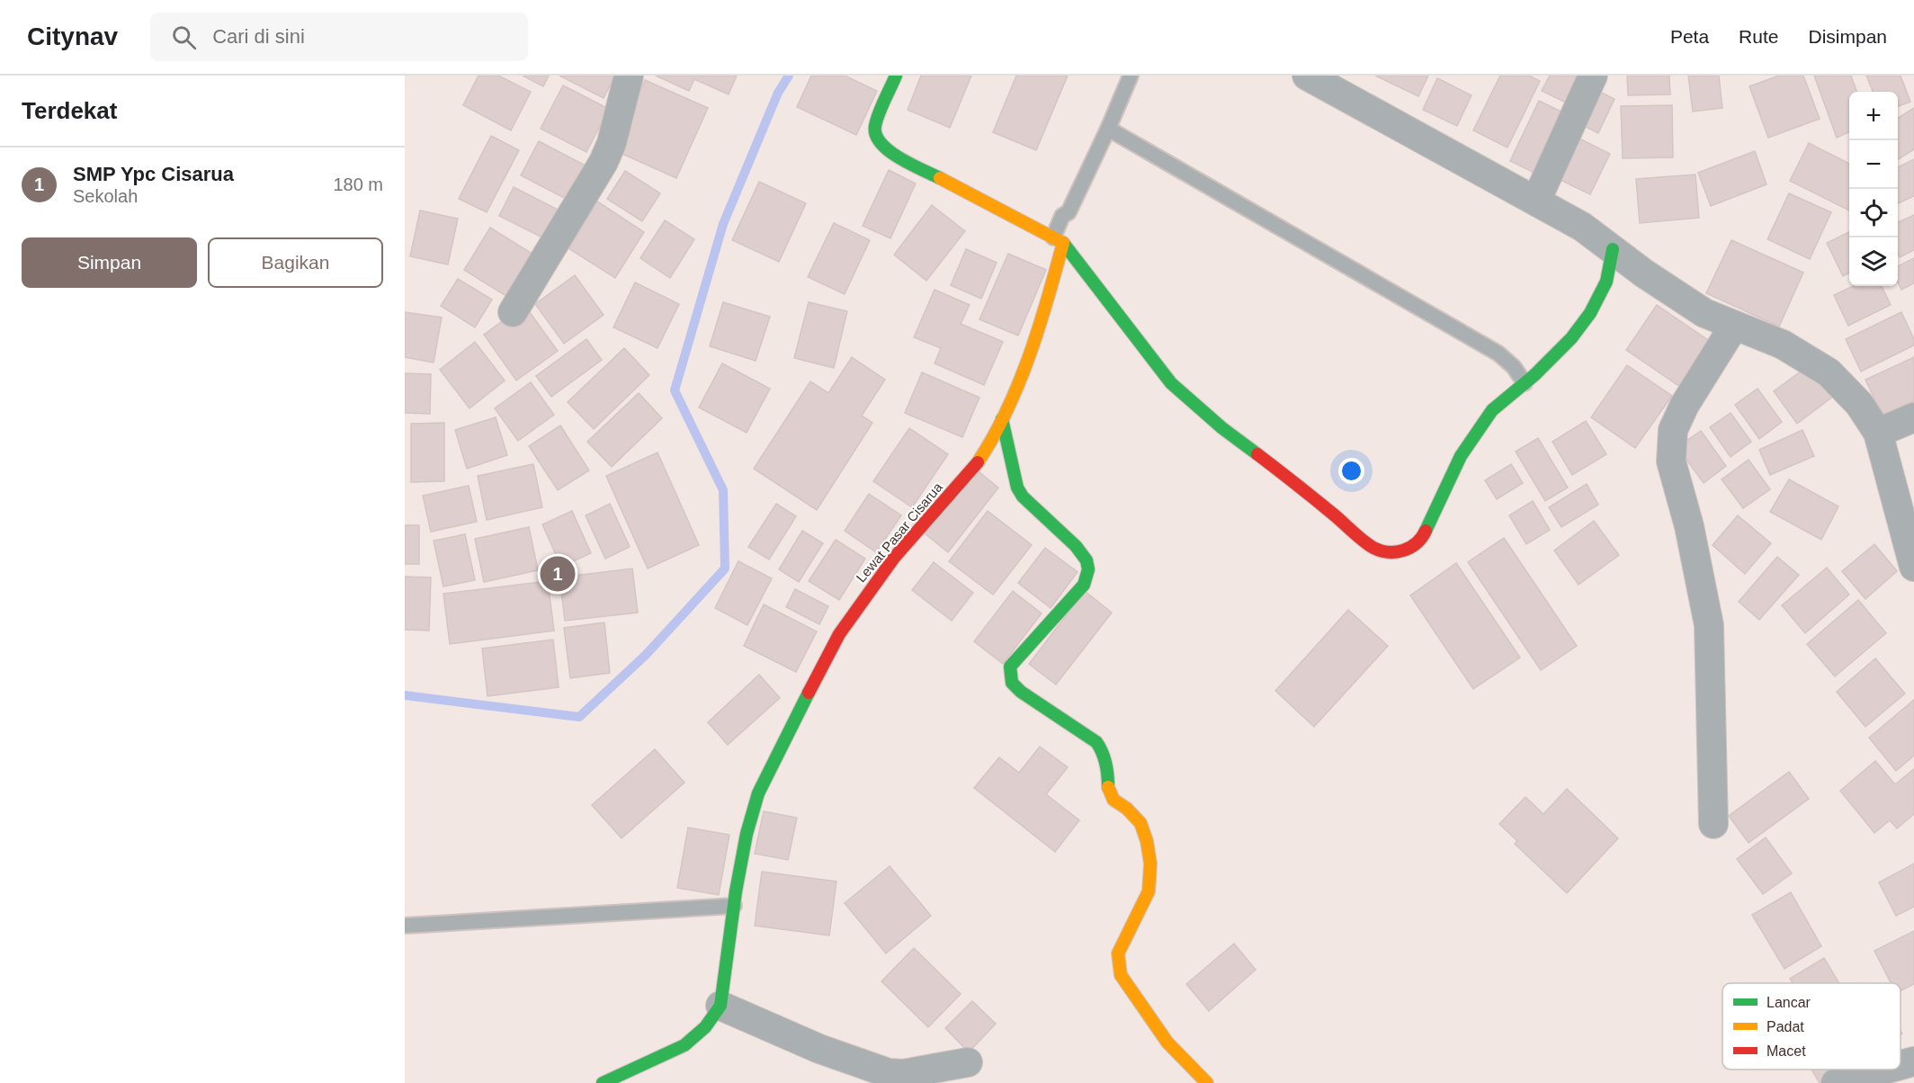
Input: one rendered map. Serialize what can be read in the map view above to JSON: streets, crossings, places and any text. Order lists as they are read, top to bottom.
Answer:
{
  "streets": {
    "street": ["Lewat Pasar Cisarua"]
  },
  "legend": ["Lancar", "Padat", "Macet"],
  "page": {
    "header": "Citynav",
    "search": "Cari di sini",
    "nav": ["Peta", "Rute", "Disimpan"],
    "heading": "Terdekat",
    "map_buttons": ["+", "−"],
    "list": [
      {
        "mark": "1",
        "name": "SMP Ypc Cisarua",
        "note": "Sekolah",
        "value": "180 m"
      }
    ],
    "buttons": ["Simpan", "Bagikan"],
    "pins": "1"
  }
}
